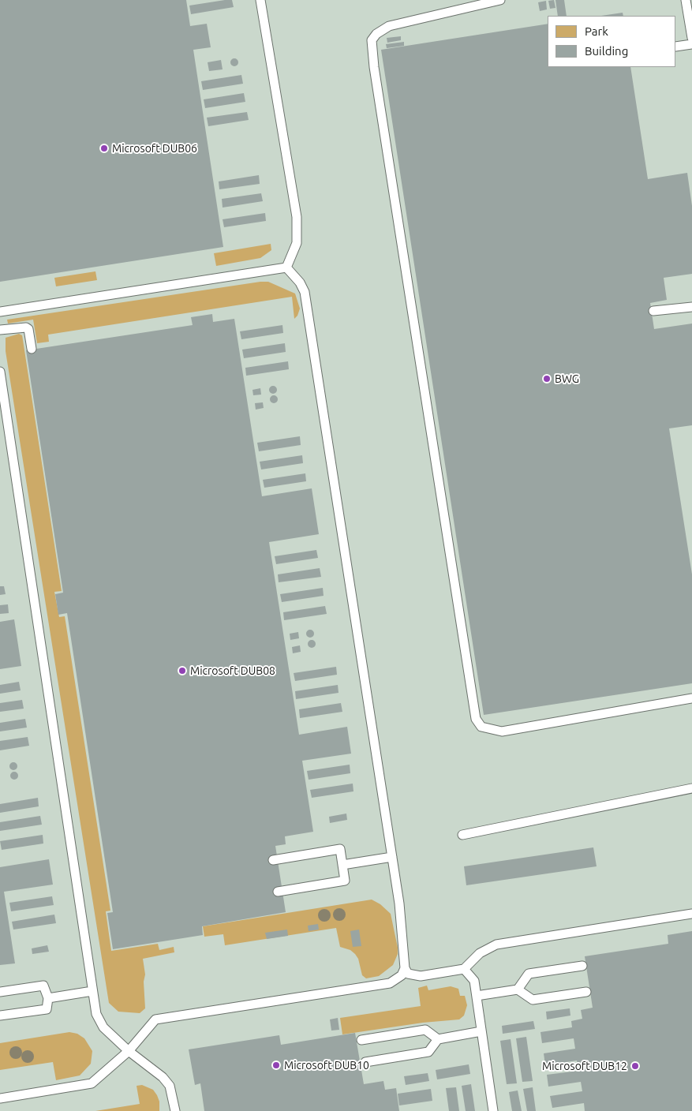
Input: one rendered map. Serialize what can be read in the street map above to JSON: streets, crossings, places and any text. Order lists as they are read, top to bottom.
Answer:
{
  "places": [
    "Microsoft DUB06",
    "BWG",
    "Microsoft DUB08",
    "Microsoft DUB10",
    "Microsoft DUB12"
  ],
  "legend": ["Park", "Building"]
}
